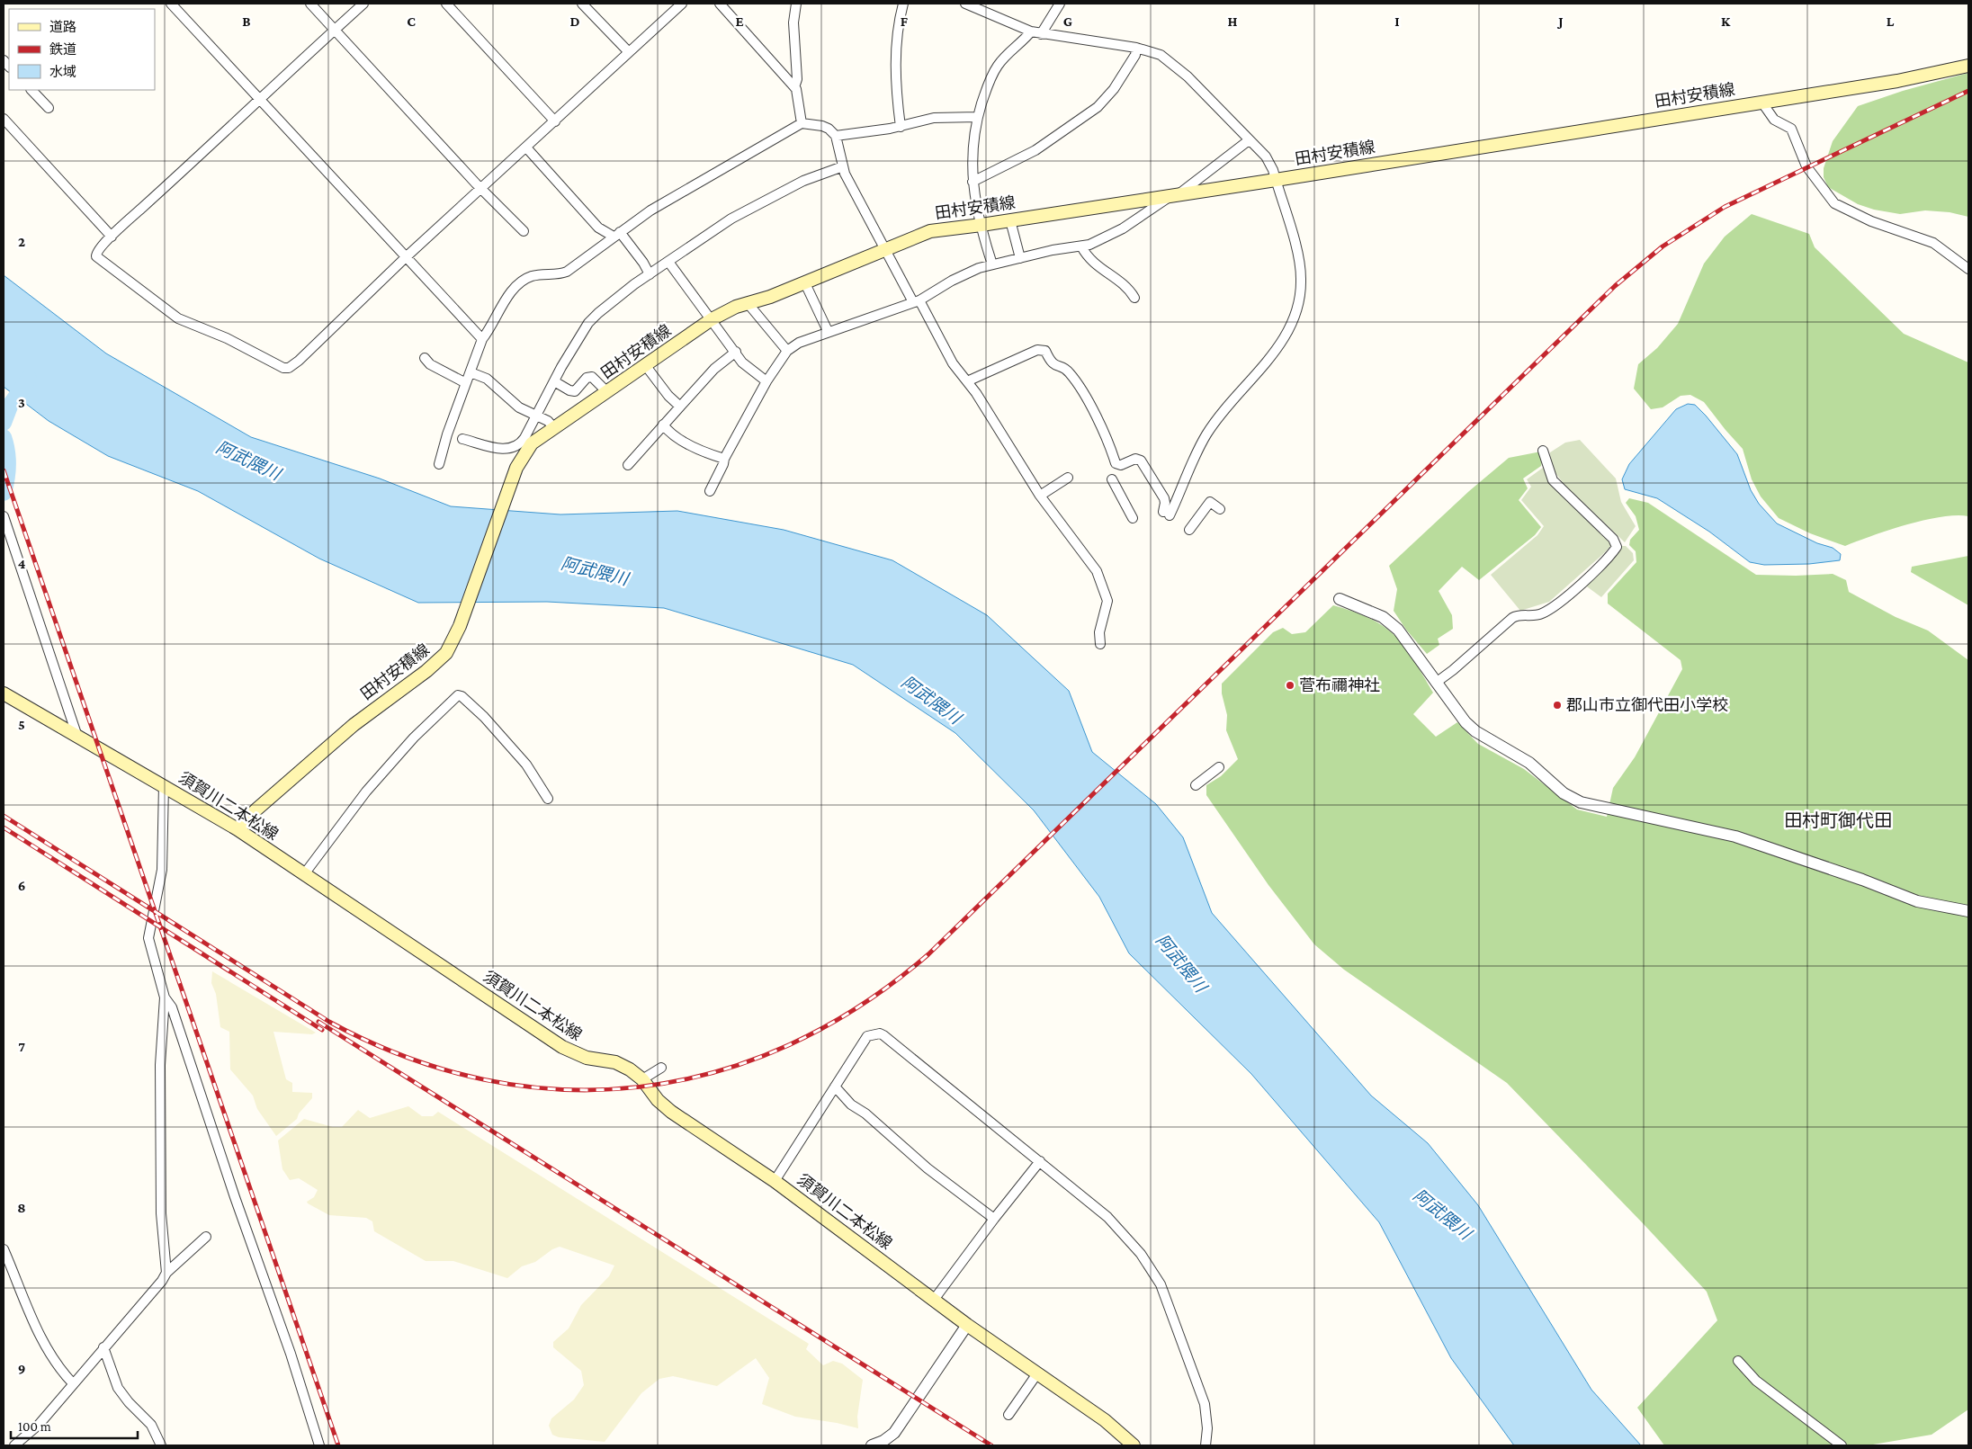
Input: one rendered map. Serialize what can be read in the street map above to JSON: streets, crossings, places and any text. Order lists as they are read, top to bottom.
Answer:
{
  "streets": {
    "main road": ["田村安積線", "須賀川二本松線"]
  },
  "crossings": [
    ["田村安積線", "須賀川二本松線"]
  ],
  "districts": ["田村町御代田"],
  "water": ["阿武隈川"],
  "places": ["菅布禰神社", "郡山市立御代田小学校"],
  "legend": ["道路", "鉄道", "水域"],
  "scale_bar": "100 m",
  "grid": {
    "columns": [
      "B",
      "C",
      "D",
      "E",
      "F",
      "G",
      "H",
      "I",
      "J",
      "K",
      "L"
    ],
    "rows": [
      "2",
      "3",
      "4",
      "5",
      "6",
      "7",
      "8",
      "9"
    ]
  }
}
